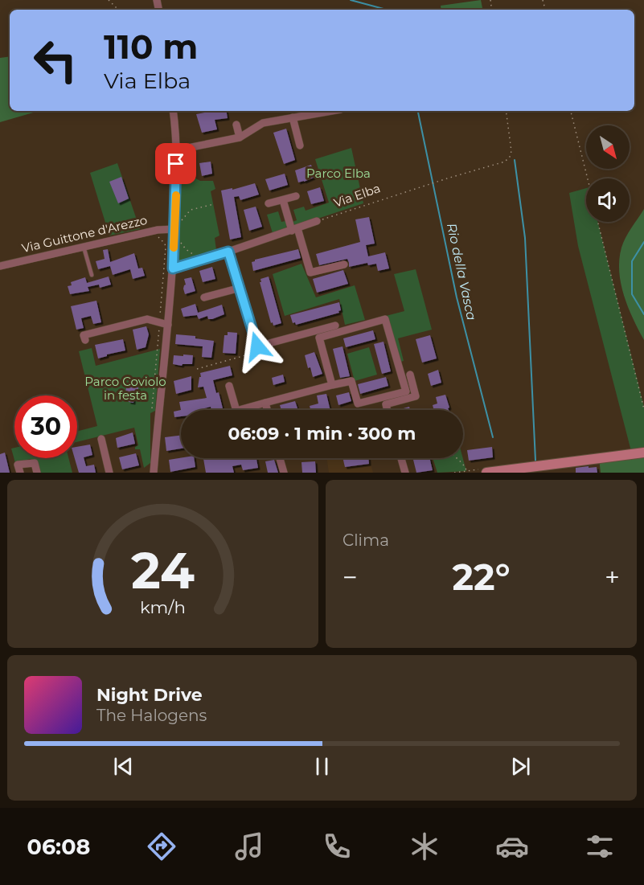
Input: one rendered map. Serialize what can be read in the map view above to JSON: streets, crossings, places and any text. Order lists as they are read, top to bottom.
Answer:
{
  "streets": {
    "street": ["Via Guittone d'Arezzo"],
    "path": ["Via Elba"]
  },
  "water": ["Rio della Vasca"],
  "parks": ["Parco Elba", "Parco Coviolo in festa"],
  "north": "bottom right",
  "page": {
    "turn": ["110 m", "Via Elba"],
    "limit": "30",
    "trip": "06:09 · 1 min · 300 m",
    "tile": "Clima",
    "heat": ["−", "22°", "+"],
    "song": ["Night Drive", "The Halogens"],
    "tabs": "06:08",
    "gauge": ["24", "km/h"]
  }
}
